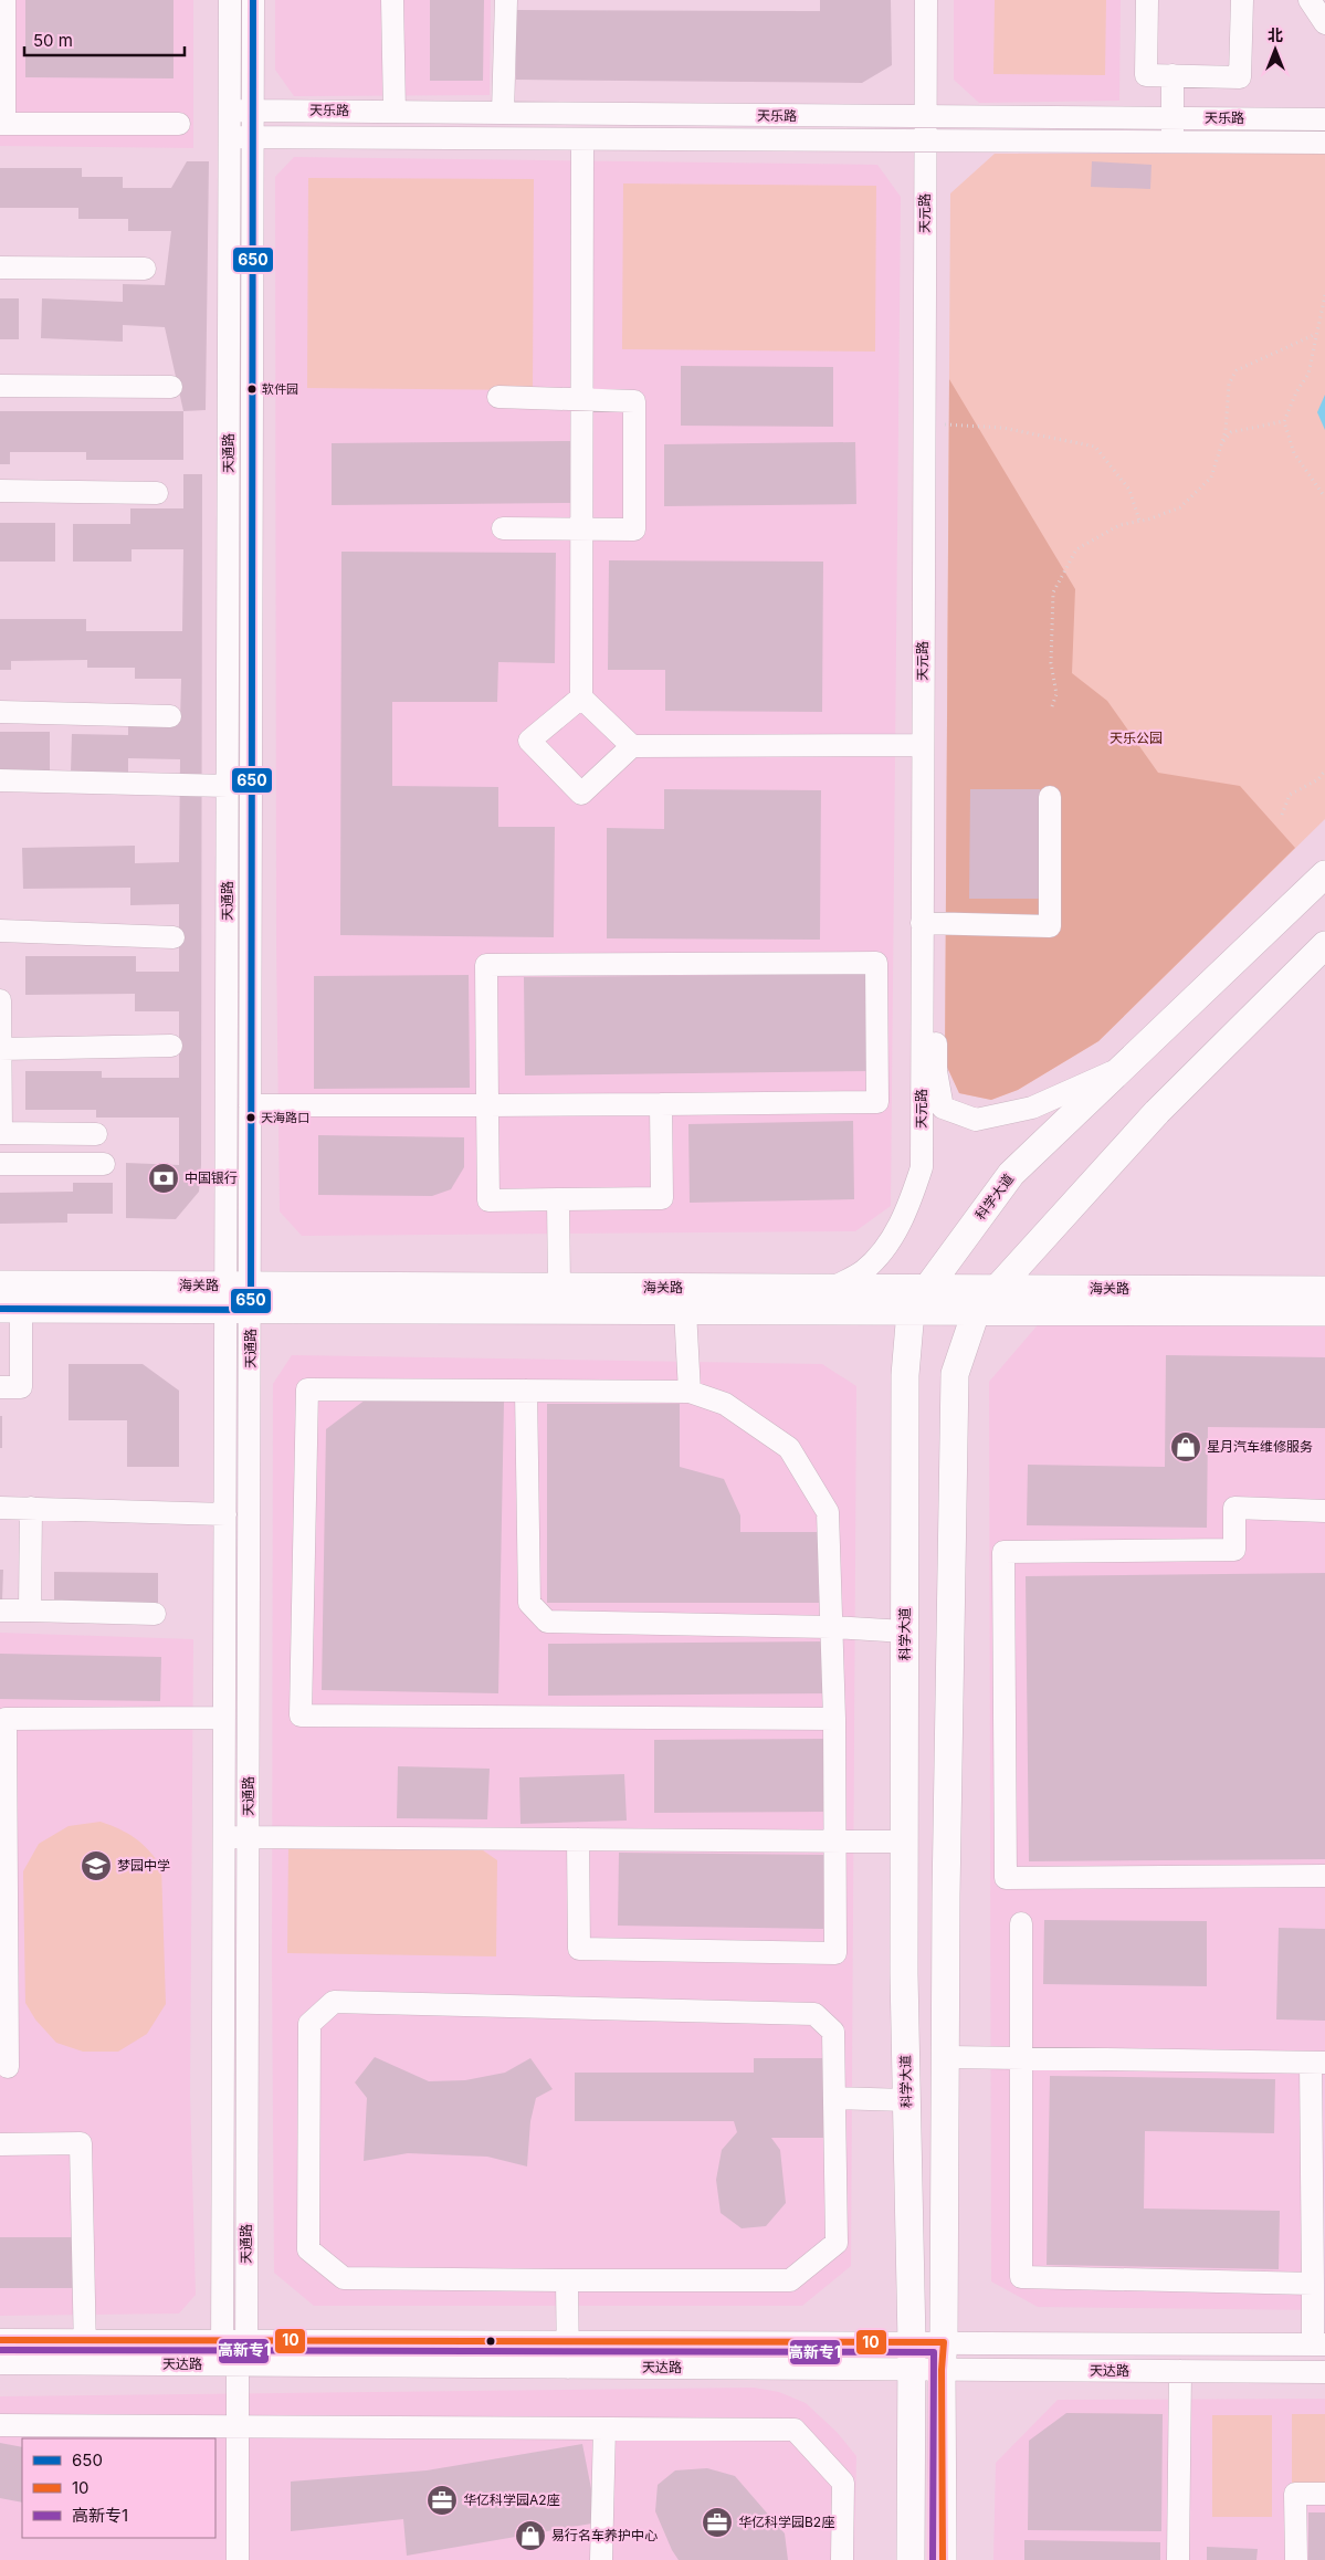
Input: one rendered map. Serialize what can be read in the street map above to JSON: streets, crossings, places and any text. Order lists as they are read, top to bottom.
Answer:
{
  "streets": {
    "main road": ["科学大道", "海关路"],
    "street": [
      "天乐路",
      "天元路",
      "天通路",
      "天达路"
    ]
  },
  "crossings": [
    ["天乐路", "天元路"],
    ["天乐路", "天通路"],
    ["天元路", "科学大道"],
    ["天元路", "海关路"],
    ["天通路", "海关路"],
    ["天通路", "天达路"],
    ["科学大道", "海关路"],
    ["科学大道", "天达路"]
  ],
  "parks": ["天乐公园"],
  "places": {
    "other": ["软件园", "天海路口"],
    "bank": ["中国银行"],
    "shop": ["星月汽车维修服务", "易行名车养护中心"],
    "school or university": ["梦园中学"],
    "office": ["华亿科学园A2座", "华亿科学园B2座"]
  },
  "lines": ["transit line 650", "transit line 10", "transit line 高新专1"],
  "legend": ["650", "10", "高新专1"],
  "scale_bar": "50 m",
  "north": "top"
}
